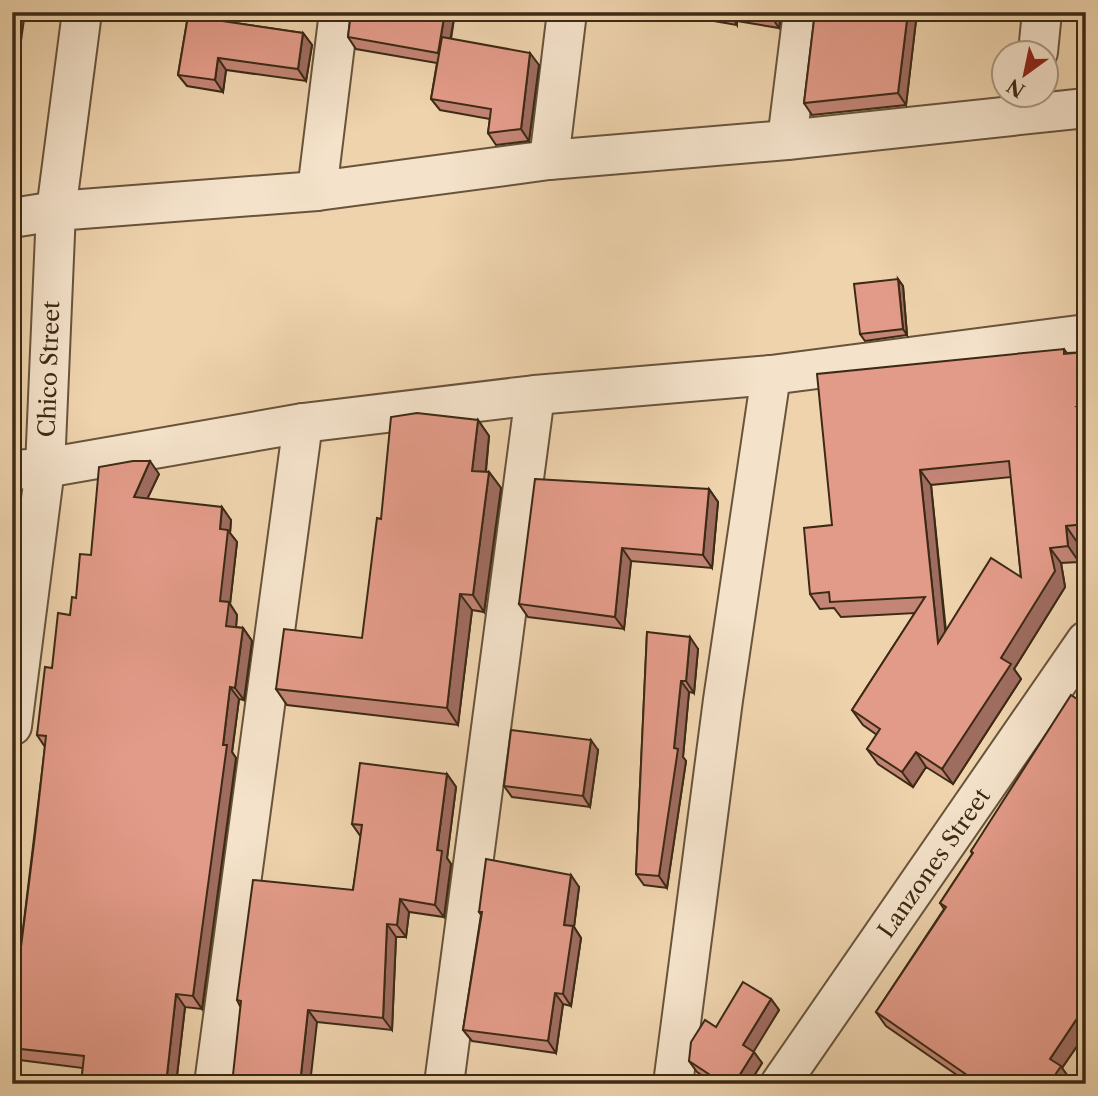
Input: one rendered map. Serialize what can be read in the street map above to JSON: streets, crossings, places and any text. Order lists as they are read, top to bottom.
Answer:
{
  "streets": {
    "street": ["Chico Street", "Lanzones Street"]
  },
  "north": "bottom left"
}
